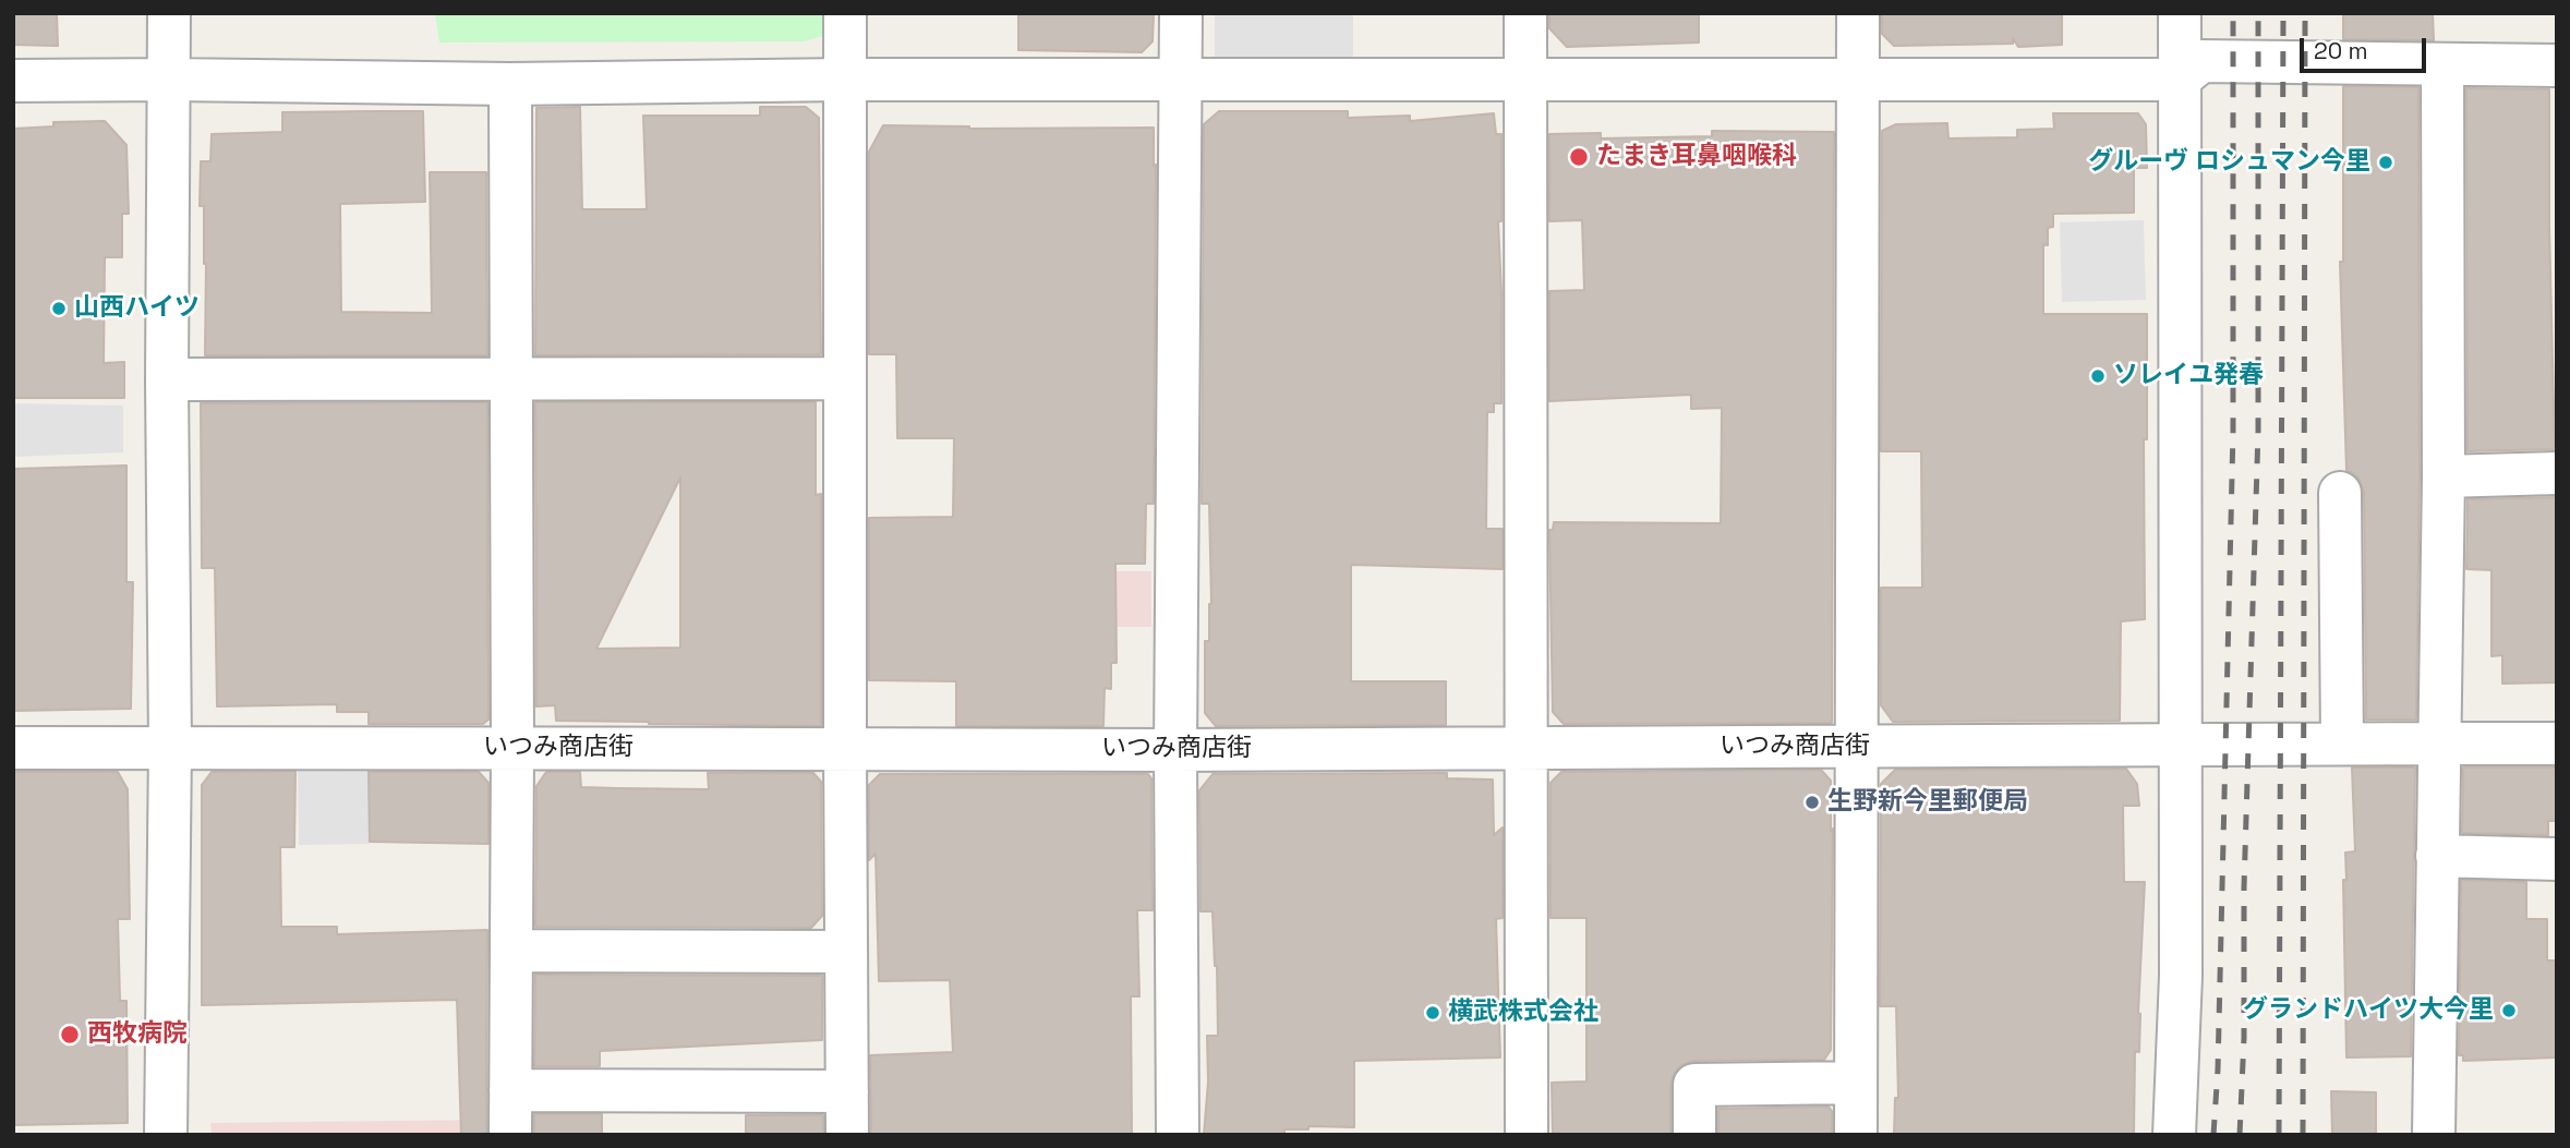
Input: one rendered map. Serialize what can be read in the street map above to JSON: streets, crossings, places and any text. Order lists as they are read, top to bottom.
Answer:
{
  "streets": {
    "street": ["いつみ商店街"]
  },
  "places": [
    "たまき耳鼻咽喉科",
    "グルーヴ ロシュマン今里",
    "山西ハイツ",
    "ソレイユ発春",
    "生野新今里郵便局",
    "グランドハイツ大今里",
    "横武株式会社",
    "西牧病院"
  ],
  "scale_bar": "20 m"
}
